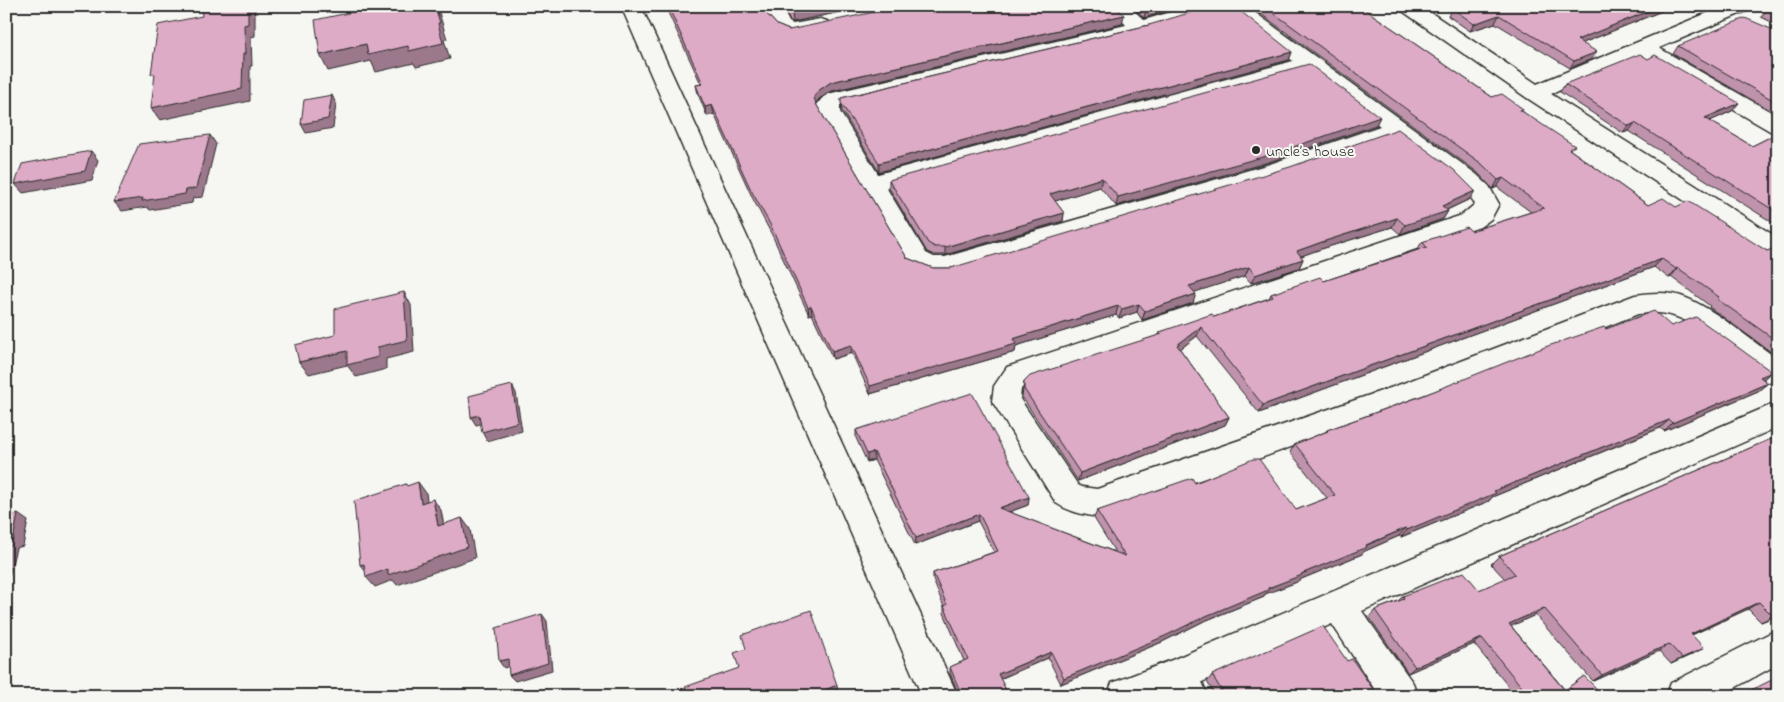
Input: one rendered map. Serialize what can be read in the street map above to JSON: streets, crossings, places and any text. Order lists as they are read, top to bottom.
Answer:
{
  "places": ["uncle’s house"]
}
